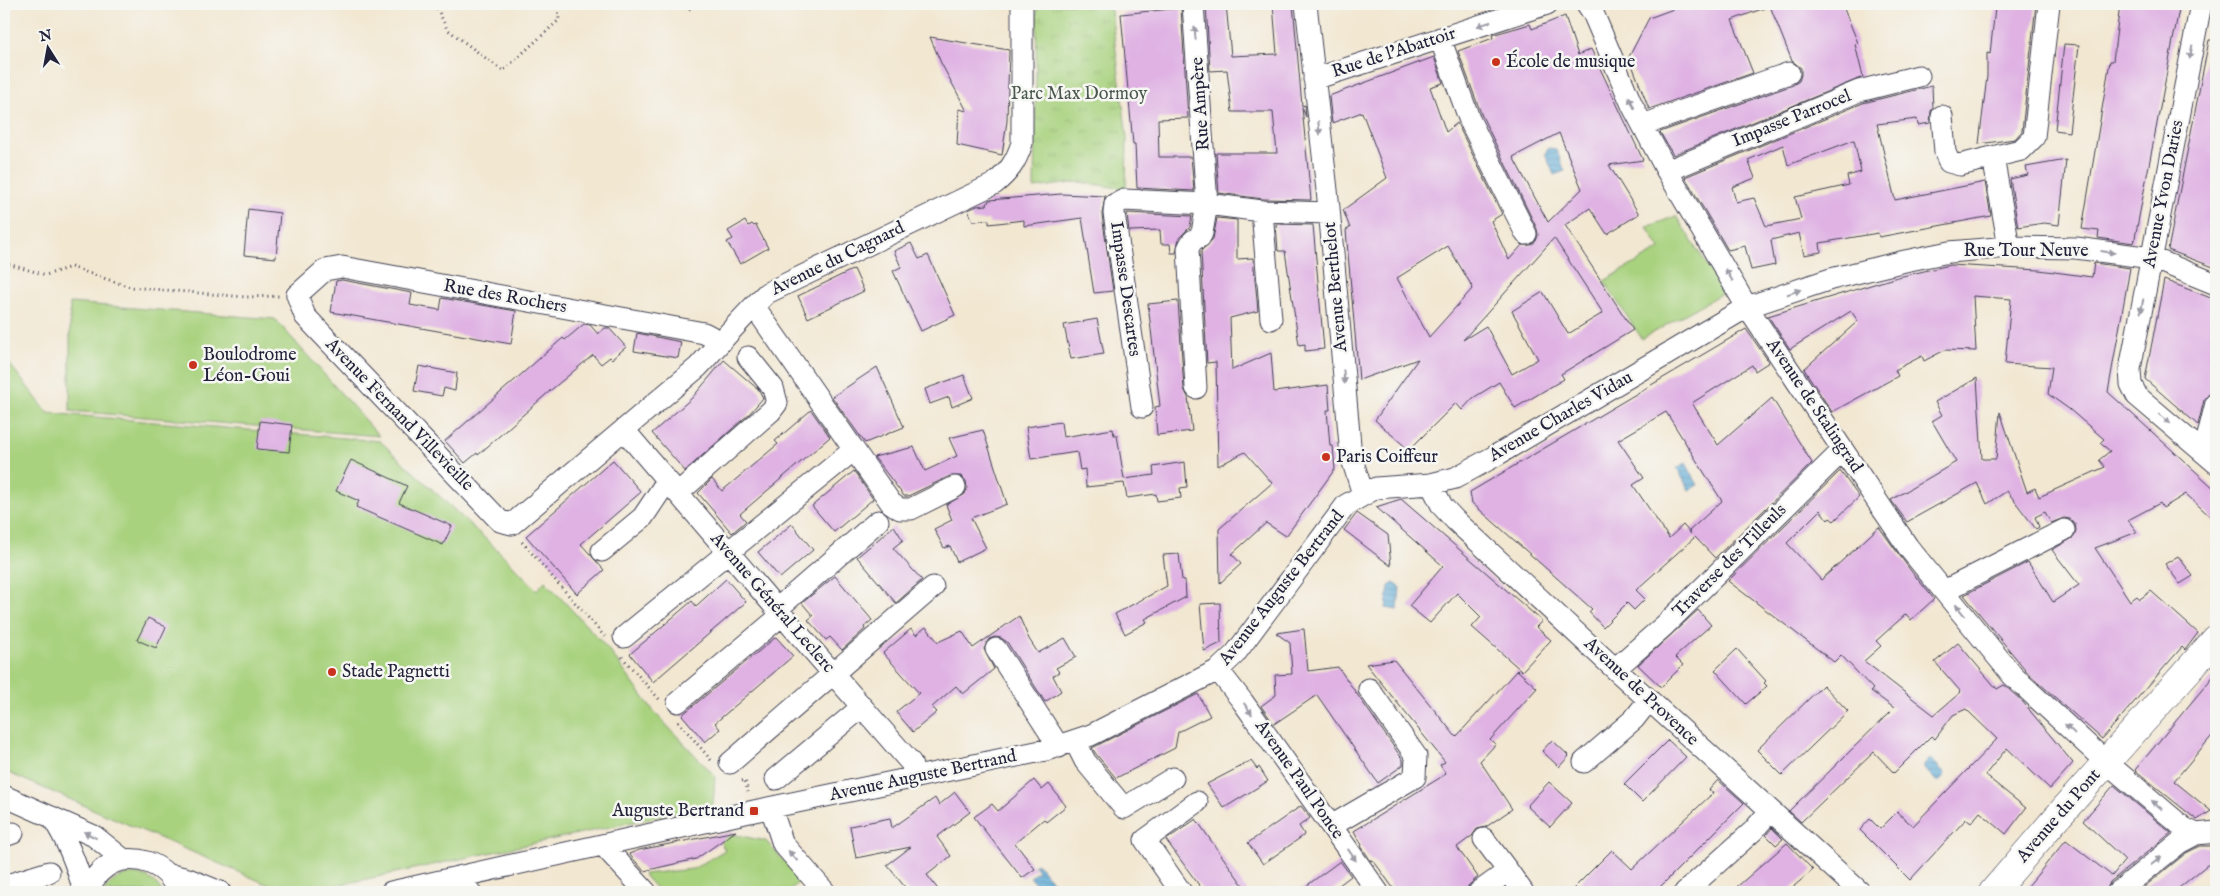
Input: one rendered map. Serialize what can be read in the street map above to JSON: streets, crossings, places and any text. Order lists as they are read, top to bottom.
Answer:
{
  "streets": {
    "main road": ["Avenue du Pont"],
    "street": [
      "Rue de l'Abattoir",
      "Rue Ampère",
      "Impasse Parrocel",
      "Avenue Yvon Daries",
      "Rue Tour Neuve",
      "Avenue du Cagnard",
      "Avenue Berthelot",
      "Impasse Descartes",
      "Rue des Rochers",
      "Avenue de Stalingrad",
      "Avenue Fernand Villevieille",
      "Avenue Charles Vidau",
      "Traverse des Tilleuls",
      "Avenue Auguste Bertrand",
      "Avenue Général Leclerc",
      "Avenue de Provence",
      "Avenue Paul Ponce"
    ]
  },
  "crossings": [
    ["Rue de l'Abattoir", "Avenue Berthelot"],
    ["Rue Ampère", "Impasse Descartes"],
    ["Impasse Parrocel", "Avenue de Stalingrad"],
    ["Avenue Yvon Daries", "Rue Tour Neuve"],
    ["Rue Tour Neuve", "Avenue de Stalingrad"],
    ["Rue Tour Neuve", "Avenue Charles Vidau"],
    ["Avenue du Cagnard", "Rue des Rochers"],
    ["Avenue du Cagnard", "Avenue Fernand Villevieille"],
    ["Avenue du Cagnard", "Avenue Général Leclerc"],
    ["Avenue Berthelot", "Avenue Charles Vidau"],
    ["Avenue Berthelot", "Avenue Auguste Bertrand"],
    ["Rue des Rochers", "Avenue Fernand Villevieille"],
    ["Avenue de Stalingrad", "Avenue Charles Vidau"],
    ["Avenue de Stalingrad", "Traverse des Tilleuls"],
    ["Avenue de Stalingrad", "Avenue du Pont"],
    ["Avenue Charles Vidau", "Avenue Auguste Bertrand"],
    ["Avenue Charles Vidau", "Avenue de Provence"],
    ["Traverse des Tilleuls", "Avenue de Provence"],
    ["Avenue Auguste Bertrand", "Avenue Général Leclerc"],
    ["Avenue Auguste Bertrand", "Avenue Paul Ponce"]
  ],
  "one_way": [
    "Rue de l'Abattoir",
    "Rue Ampère",
    "Avenue Yvon Daries",
    "Rue Tour Neuve",
    "Avenue de Stalingrad",
    "Avenue Paul Ponce"
  ],
  "parks": ["Parc Max Dormoy"],
  "places": {
    "other": [
      "École de musique",
      "Boulodrome Léon-Goui",
      "Paris Coiffeur",
      "Stade Pagnetti"
    ],
    "transit": ["Auguste Bertrand"]
  },
  "north": "top"
}
